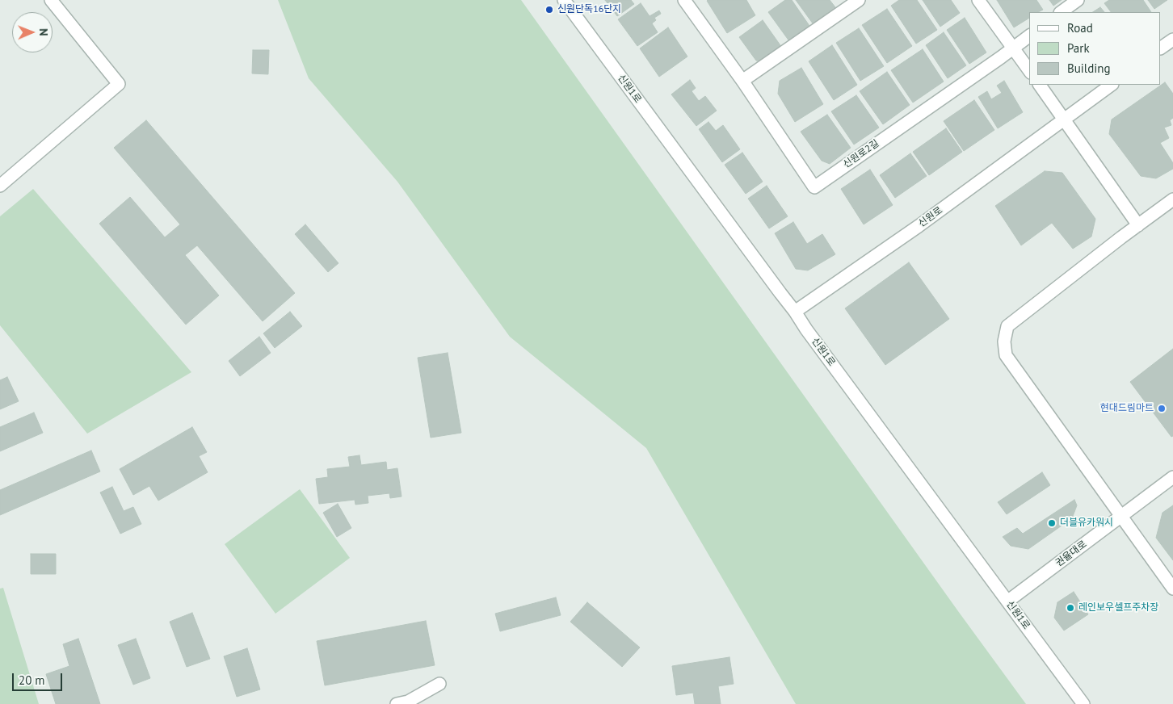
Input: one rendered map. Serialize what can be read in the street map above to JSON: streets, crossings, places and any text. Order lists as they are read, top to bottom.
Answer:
{
  "streets": {
    "street": [
      "신원1로",
      "신원로2길",
      "신원로",
      "권율대로"
    ]
  },
  "crossings": [
    ["신원1로", "신원로"],
    ["신원1로", "권율대로"]
  ],
  "places": [
    "신원단독16단지",
    "현대드림마트",
    "더블유카워시",
    "레인보우셀프주차장"
  ],
  "legend": ["Road", "Park", "Building"],
  "scale_bar": "20 m",
  "north": "right"
}
